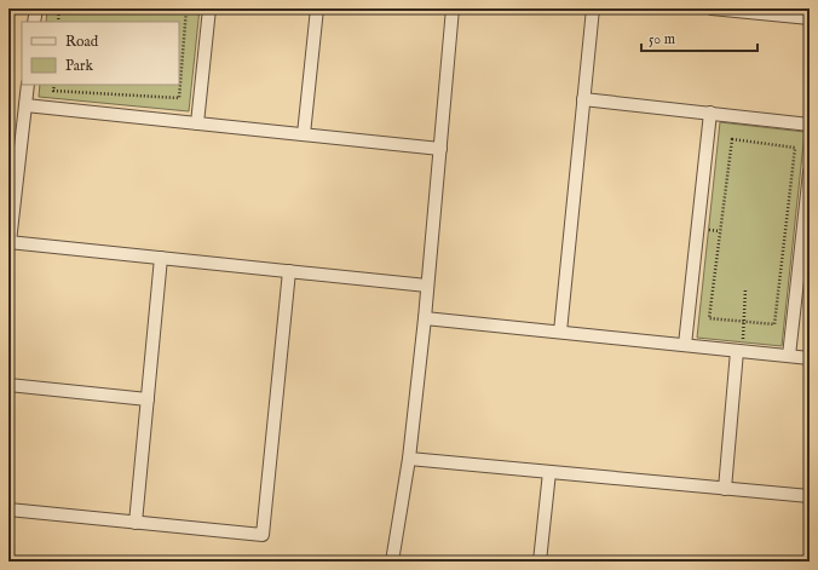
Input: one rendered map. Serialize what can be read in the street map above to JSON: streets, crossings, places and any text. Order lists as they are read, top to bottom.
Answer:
{
  "legend": ["Road", "Park"],
  "scale_bar": "50 m"
}
